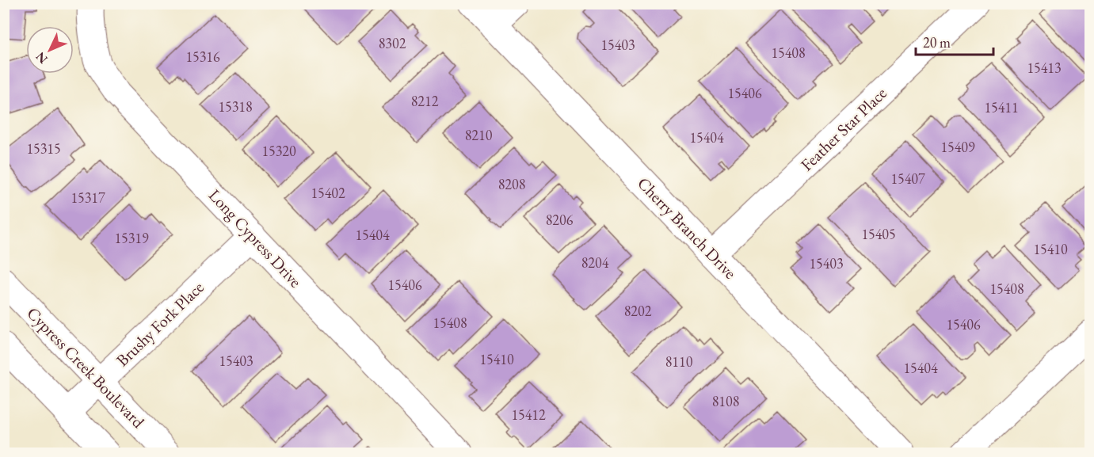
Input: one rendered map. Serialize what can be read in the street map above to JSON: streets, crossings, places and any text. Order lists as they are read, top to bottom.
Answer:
{
  "streets": {
    "street": [
      "Feather Star Place",
      "Cherry Branch Drive",
      "Long Cypress Drive",
      "Brushy Fork Place",
      "Cypress Creek Boulevard"
    ]
  },
  "crossings": [
    ["Feather Star Place", "Cherry Branch Drive"],
    ["Long Cypress Drive", "Brushy Fork Place"],
    ["Brushy Fork Place", "Cypress Creek Boulevard"]
  ],
  "house_numbers": [
    "8302",
    "15403",
    "15408",
    "15316",
    "15413",
    "15406",
    "8212",
    "15318",
    "15411",
    "8210",
    "15404",
    "15409",
    "15315",
    "15320",
    "15407",
    "8208",
    "15402",
    "15317",
    "8206",
    "15405",
    "15404",
    "15319",
    "15410",
    "8204",
    "15403",
    "15406",
    "15408",
    "8202",
    "15408",
    "15406",
    "15410",
    "15403",
    "8110",
    "15404",
    "8108",
    "15412"
  ],
  "scale_bar": "20 m",
  "north": "bottom left"
}
